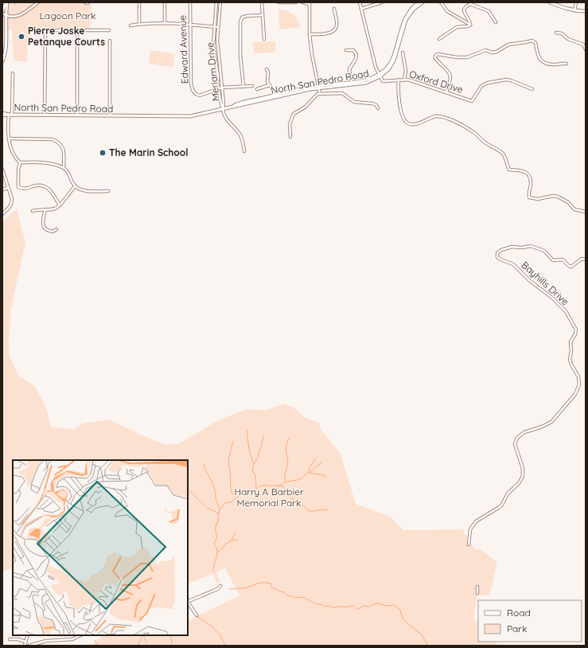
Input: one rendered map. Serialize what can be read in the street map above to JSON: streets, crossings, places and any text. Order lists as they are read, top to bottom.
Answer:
{
  "streets": {
    "main road": ["North San Pedro Road"],
    "street": [
      "Edward Avenue",
      "Meriam Drive",
      "Oxford Drive",
      "Bayhills Drive"
    ]
  },
  "crossings": [
    ["Edward Avenue", "Meriam Drive"],
    ["Meriam Drive", "North San Pedro Road"],
    ["North San Pedro Road", "Oxford Drive"]
  ],
  "parks": ["Lagoon Park", "Harry A Barbier Memorial Park"],
  "places": ["Pierre Joske Petanque Courts", "The Marin School"],
  "legend": ["Road", "Park"]
}
